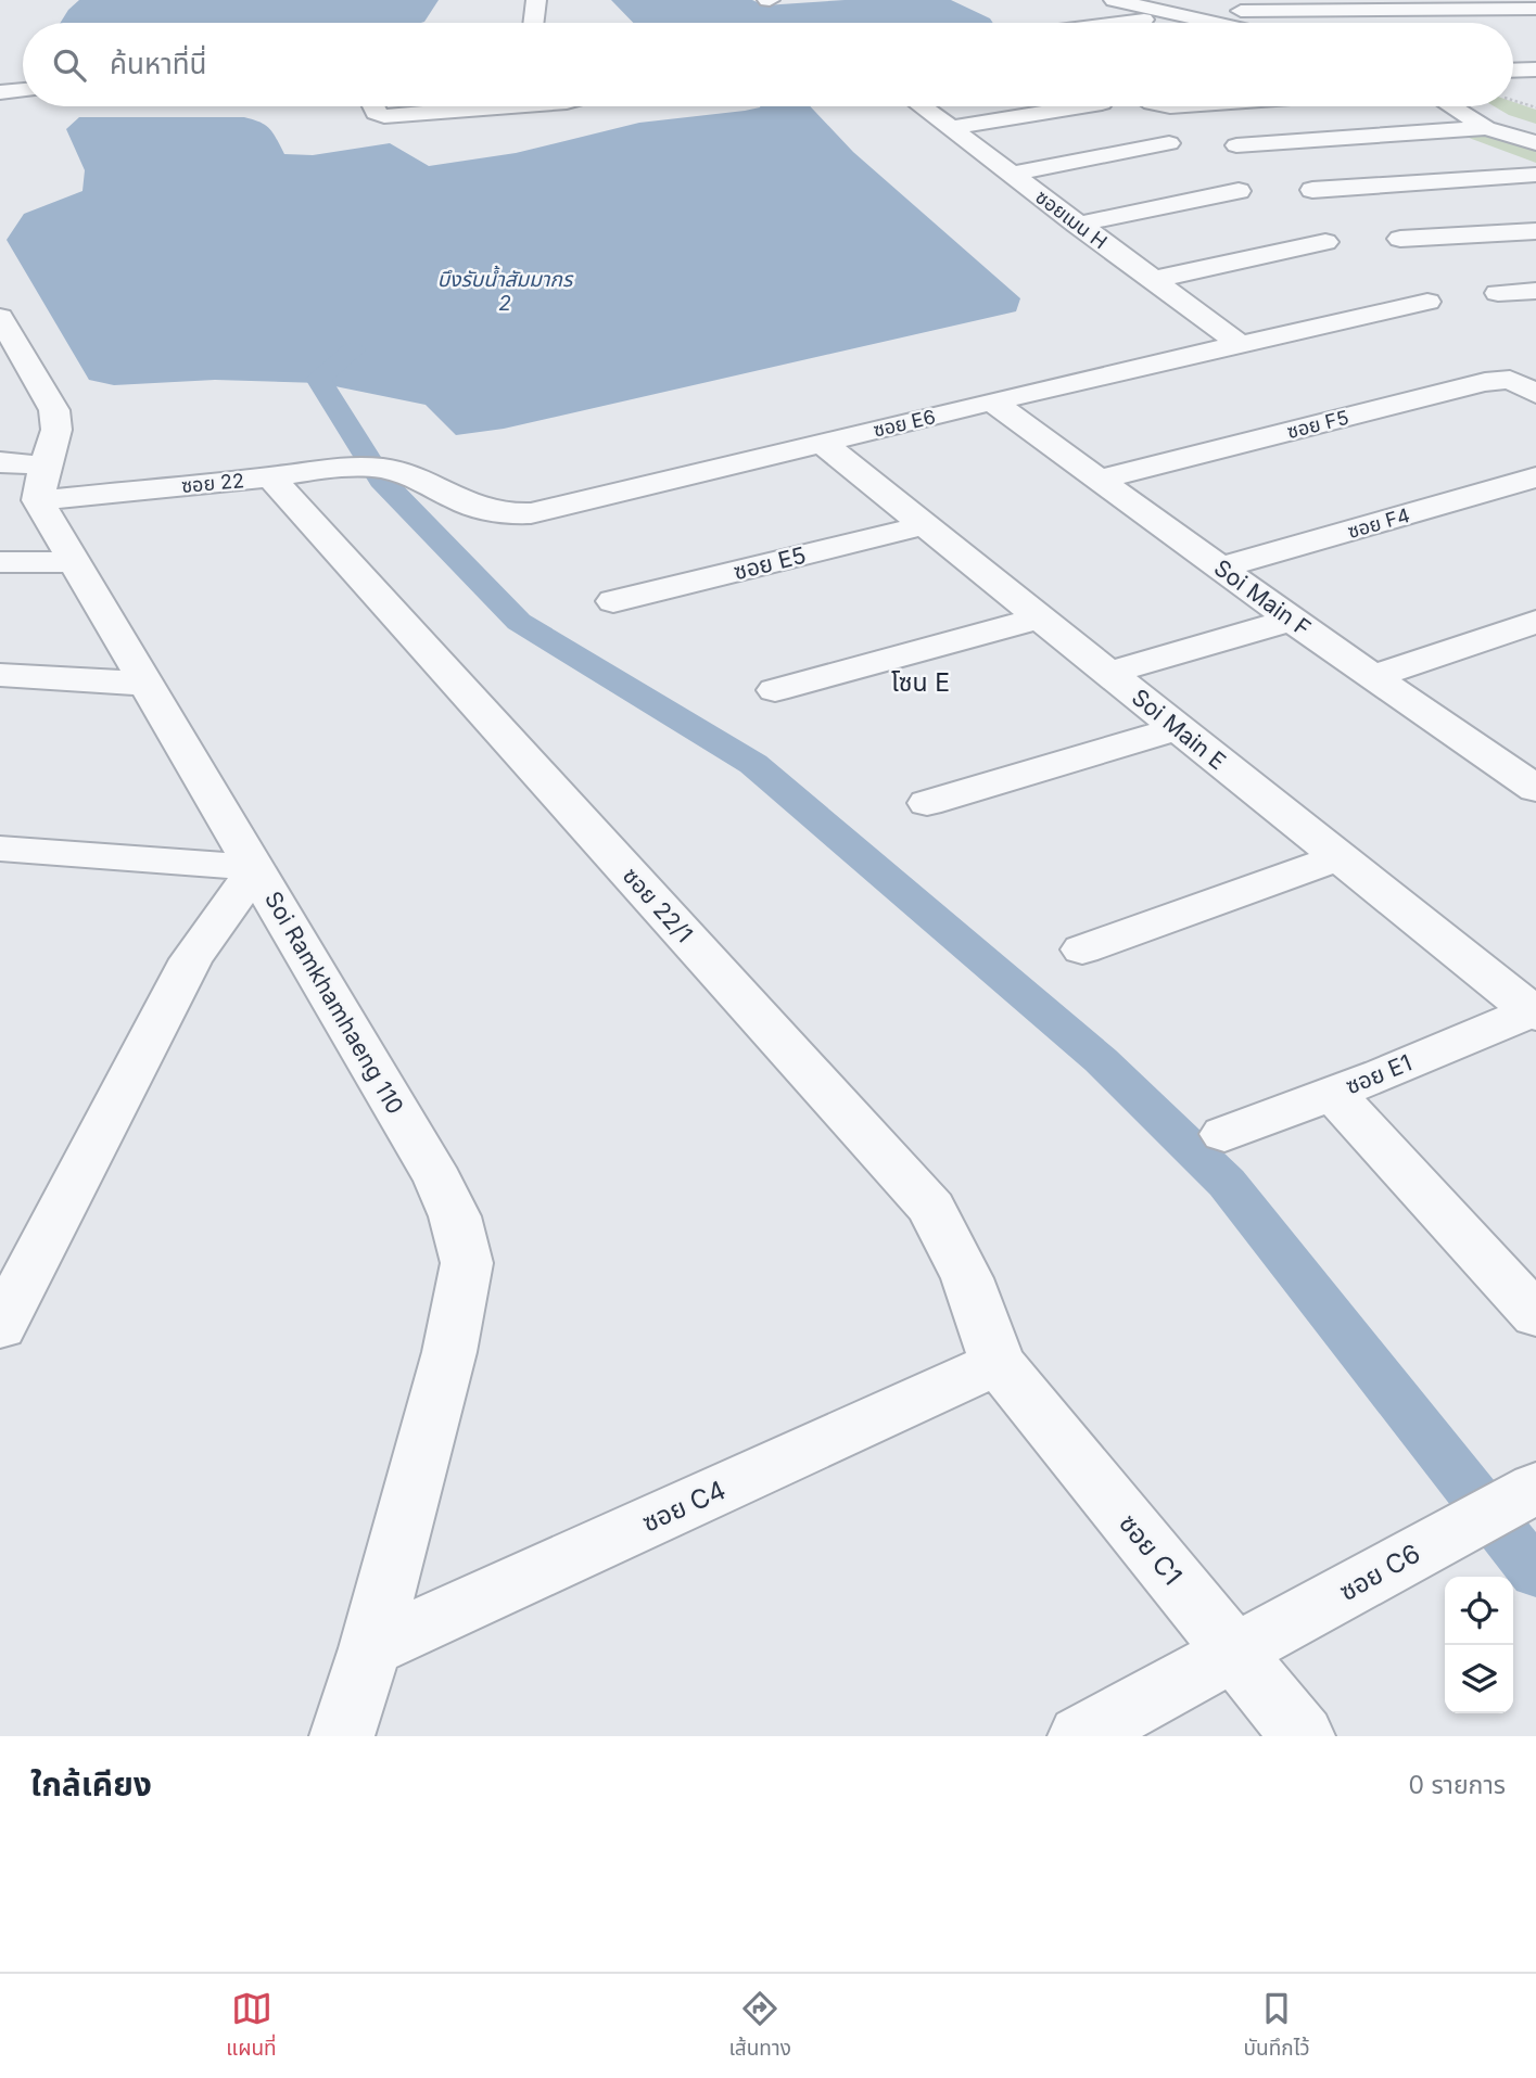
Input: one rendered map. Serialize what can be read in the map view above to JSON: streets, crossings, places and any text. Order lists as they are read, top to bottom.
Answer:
{
  "streets": {
    "street": [
      "ซอยเมน H",
      "ซอย E6",
      "ซอย F5",
      "ซอย 22",
      "ซอย F4",
      "ซอย E5",
      "Soi Main F",
      "Soi Main E",
      "ซอย 22/1",
      "Soi Ramkhamhaeng 110",
      "ซอย E1",
      "ซอย C4",
      "ซอย C1",
      "ซอย C6"
    ]
  },
  "crossings": [
    ["ซอยเมน H", "ซอย E6"],
    ["ซอย E6", "ซอย 22"],
    ["ซอย E6", "Soi Main F"],
    ["ซอย E6", "Soi Main E"],
    ["ซอย F5", "Soi Main F"],
    ["ซอย 22", "ซอย 22/1"],
    ["ซอย 22", "Soi Ramkhamhaeng 110"],
    ["ซอย F4", "Soi Main F"],
    ["ซอย E5", "Soi Main E"],
    ["Soi Main E", "ซอย E1"],
    ["ซอย 22/1", "ซอย C4"],
    ["ซอย 22/1", "ซอย C1"],
    ["Soi Ramkhamhaeng 110", "ซอย C4"],
    ["ซอย C4", "ซอย C1"],
    ["ซอย C1", "ซอย C6"]
  ],
  "districts": ["โซน E"],
  "water": ["บึงรับน้ำสัมมากร 2"],
  "page": {
    "search": "ค้นหาที่นี่",
    "heading": ["ใกล้เคียง", "0 รายการ"],
    "nav": ["แผนที่", "เส้นทาง", "บันทึกไว้"]
  }
}
